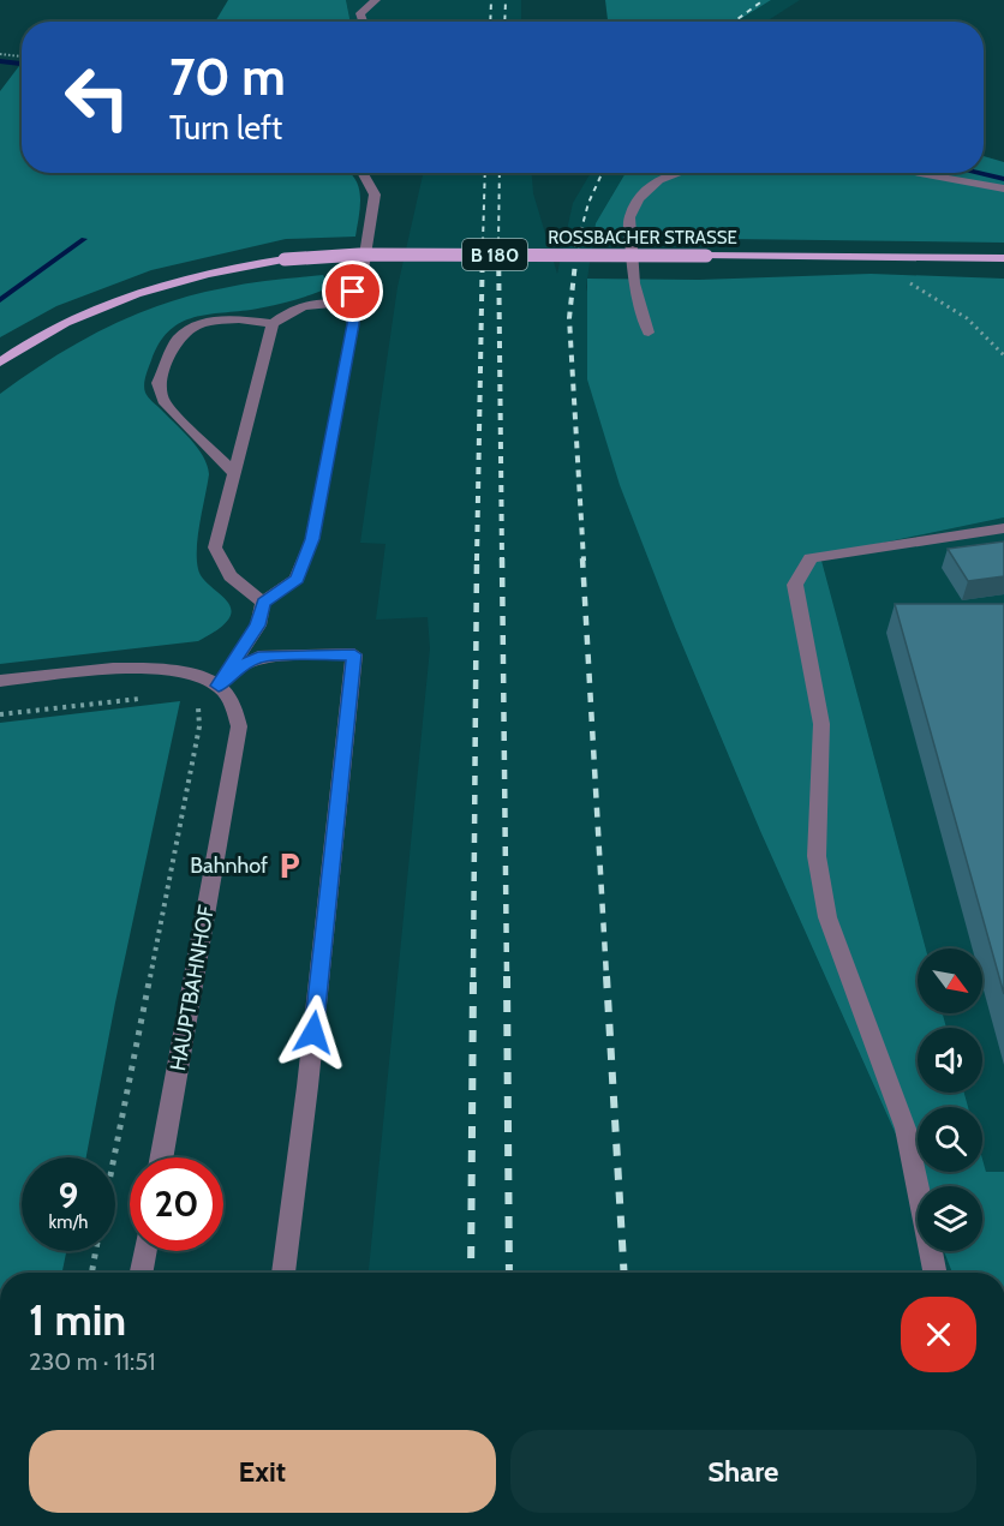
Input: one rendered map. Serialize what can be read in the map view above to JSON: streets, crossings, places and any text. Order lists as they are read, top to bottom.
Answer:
{
  "streets": {
    "main road": ["ROSSBACHER STRASSE", "B 180"],
    "street": ["HAUPTBAHNHOF"]
  },
  "places": {
    "parking": ["Bahnhof"]
  },
  "north": "bottom right",
  "page": {
    "turn": ["70 m", "Turn left"],
    "speed": "9 km/h",
    "limit": "20",
    "heading": ["1 min", "230 m · 11:51"],
    "buttons": ["Exit", "Share"]
  }
}
